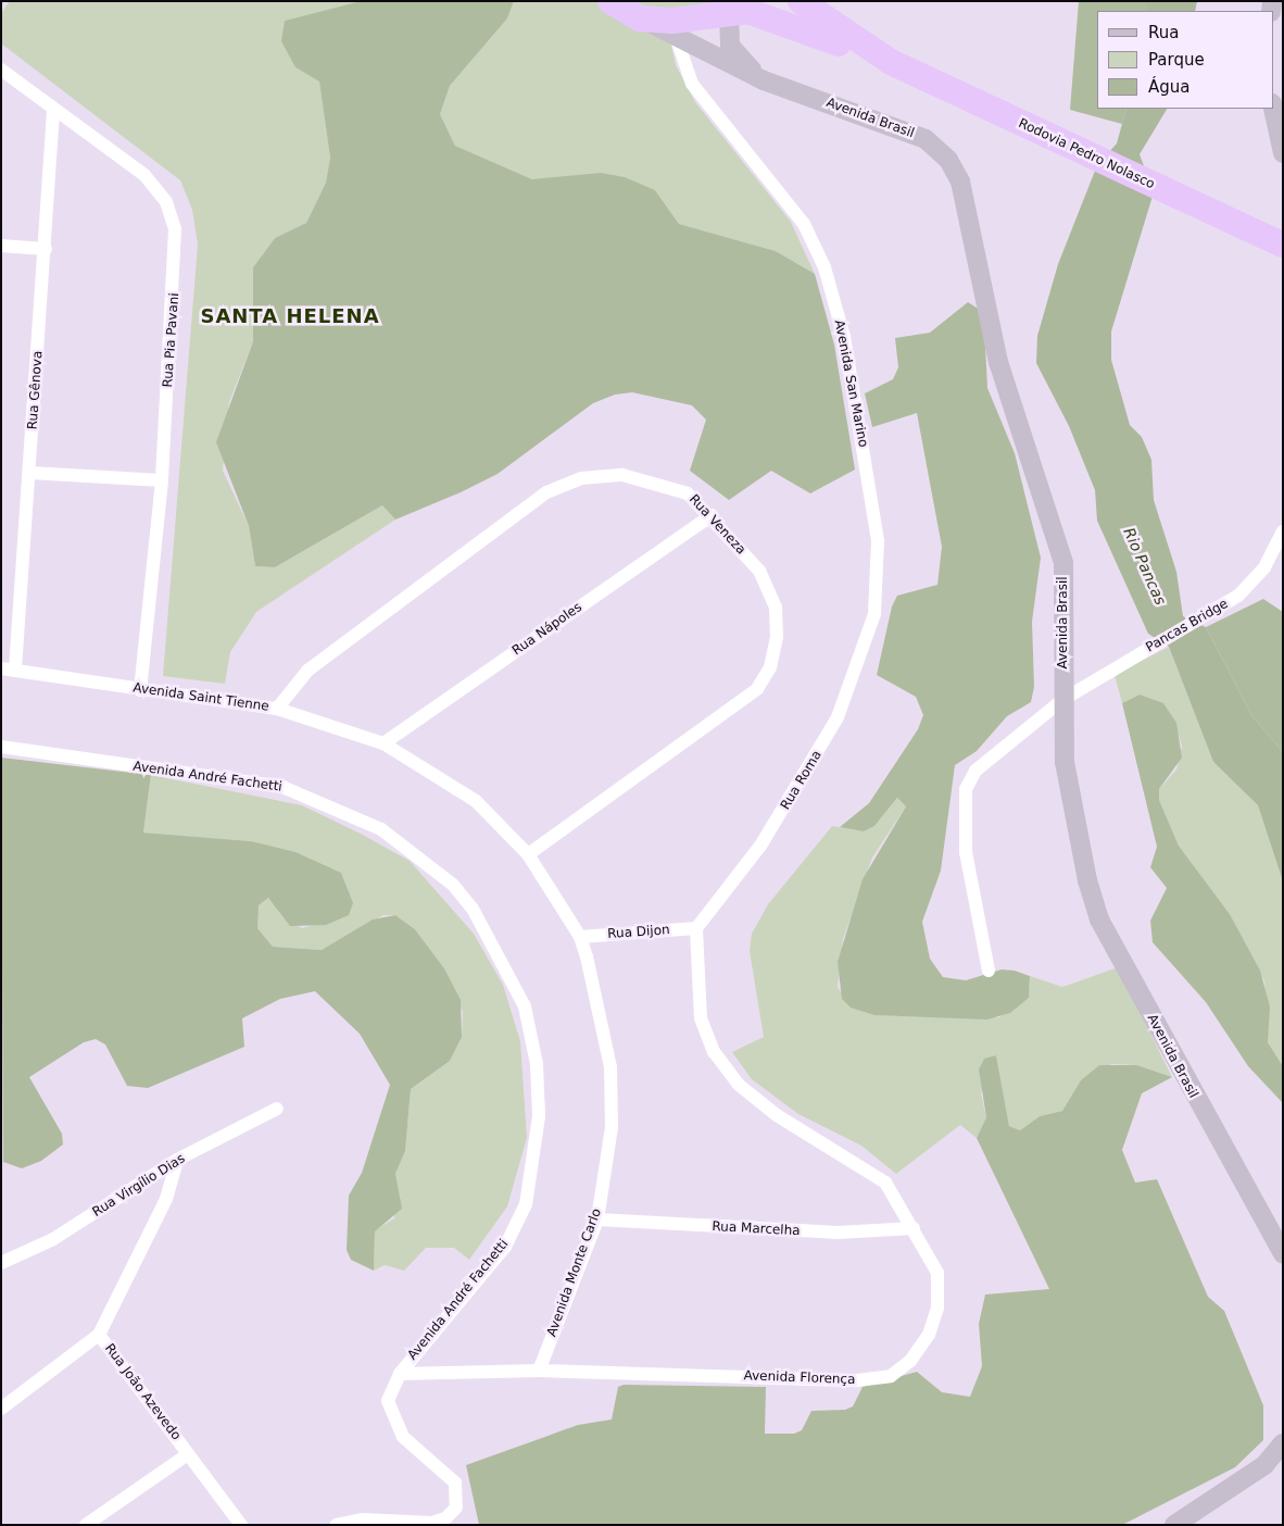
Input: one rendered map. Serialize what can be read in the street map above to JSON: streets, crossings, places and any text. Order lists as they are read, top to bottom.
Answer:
{
  "streets": {
    "highway": ["Rodovia Pedro Nolasco"],
    "main road": ["Avenida Brasil"],
    "street": [
      "Rua Pia Pavani",
      "Avenida San Marino",
      "Rua Gênova",
      "Rua Veneza",
      "Pancas Bridge",
      "Rua Nápoles",
      "Avenida Saint Tienne",
      "Avenida André Fachetti",
      "Rua Roma",
      "Rua Dijon",
      "Rua Virgílio Dias",
      "Rua Marcelha",
      "Avenida Monte Carlo",
      "Avenida Florença",
      "Rua João Azevedo"
    ]
  },
  "crossings": [
    ["Avenida Brasil", "Rodovia Pedro Nolasco"],
    ["Avenida Brasil", "Avenida San Marino"],
    ["Avenida Brasil", "Pancas Bridge"],
    ["Rua Pia Pavani", "Rua Gênova"],
    ["Rua Pia Pavani", "Avenida Saint Tienne"],
    ["Avenida San Marino", "Rua Roma"],
    ["Rua Gênova", "Avenida Saint Tienne"],
    ["Rua Veneza", "Rua Nápoles"],
    ["Rua Veneza", "Avenida Saint Tienne"],
    ["Rua Veneza", "Avenida Monte Carlo"],
    ["Rua Nápoles", "Avenida Saint Tienne"],
    ["Rua Nápoles", "Avenida Monte Carlo"],
    ["Avenida Saint Tienne", "Avenida Monte Carlo"],
    ["Avenida André Fachetti", "Avenida Florença"],
    ["Rua Roma", "Rua Dijon"],
    ["Rua Roma", "Avenida Florença"],
    ["Rua Dijon", "Avenida Monte Carlo"],
    ["Rua Dijon", "Avenida Florença"],
    ["Rua Virgílio Dias", "Rua João Azevedo"],
    ["Rua Marcelha", "Avenida Monte Carlo"],
    ["Rua Marcelha", "Avenida Florença"],
    ["Avenida Monte Carlo", "Avenida Florença"]
  ],
  "districts": ["SANTA HELENA"],
  "water": ["Rio Pancas"],
  "legend": ["Rua", "Parque", "Água"]
}
